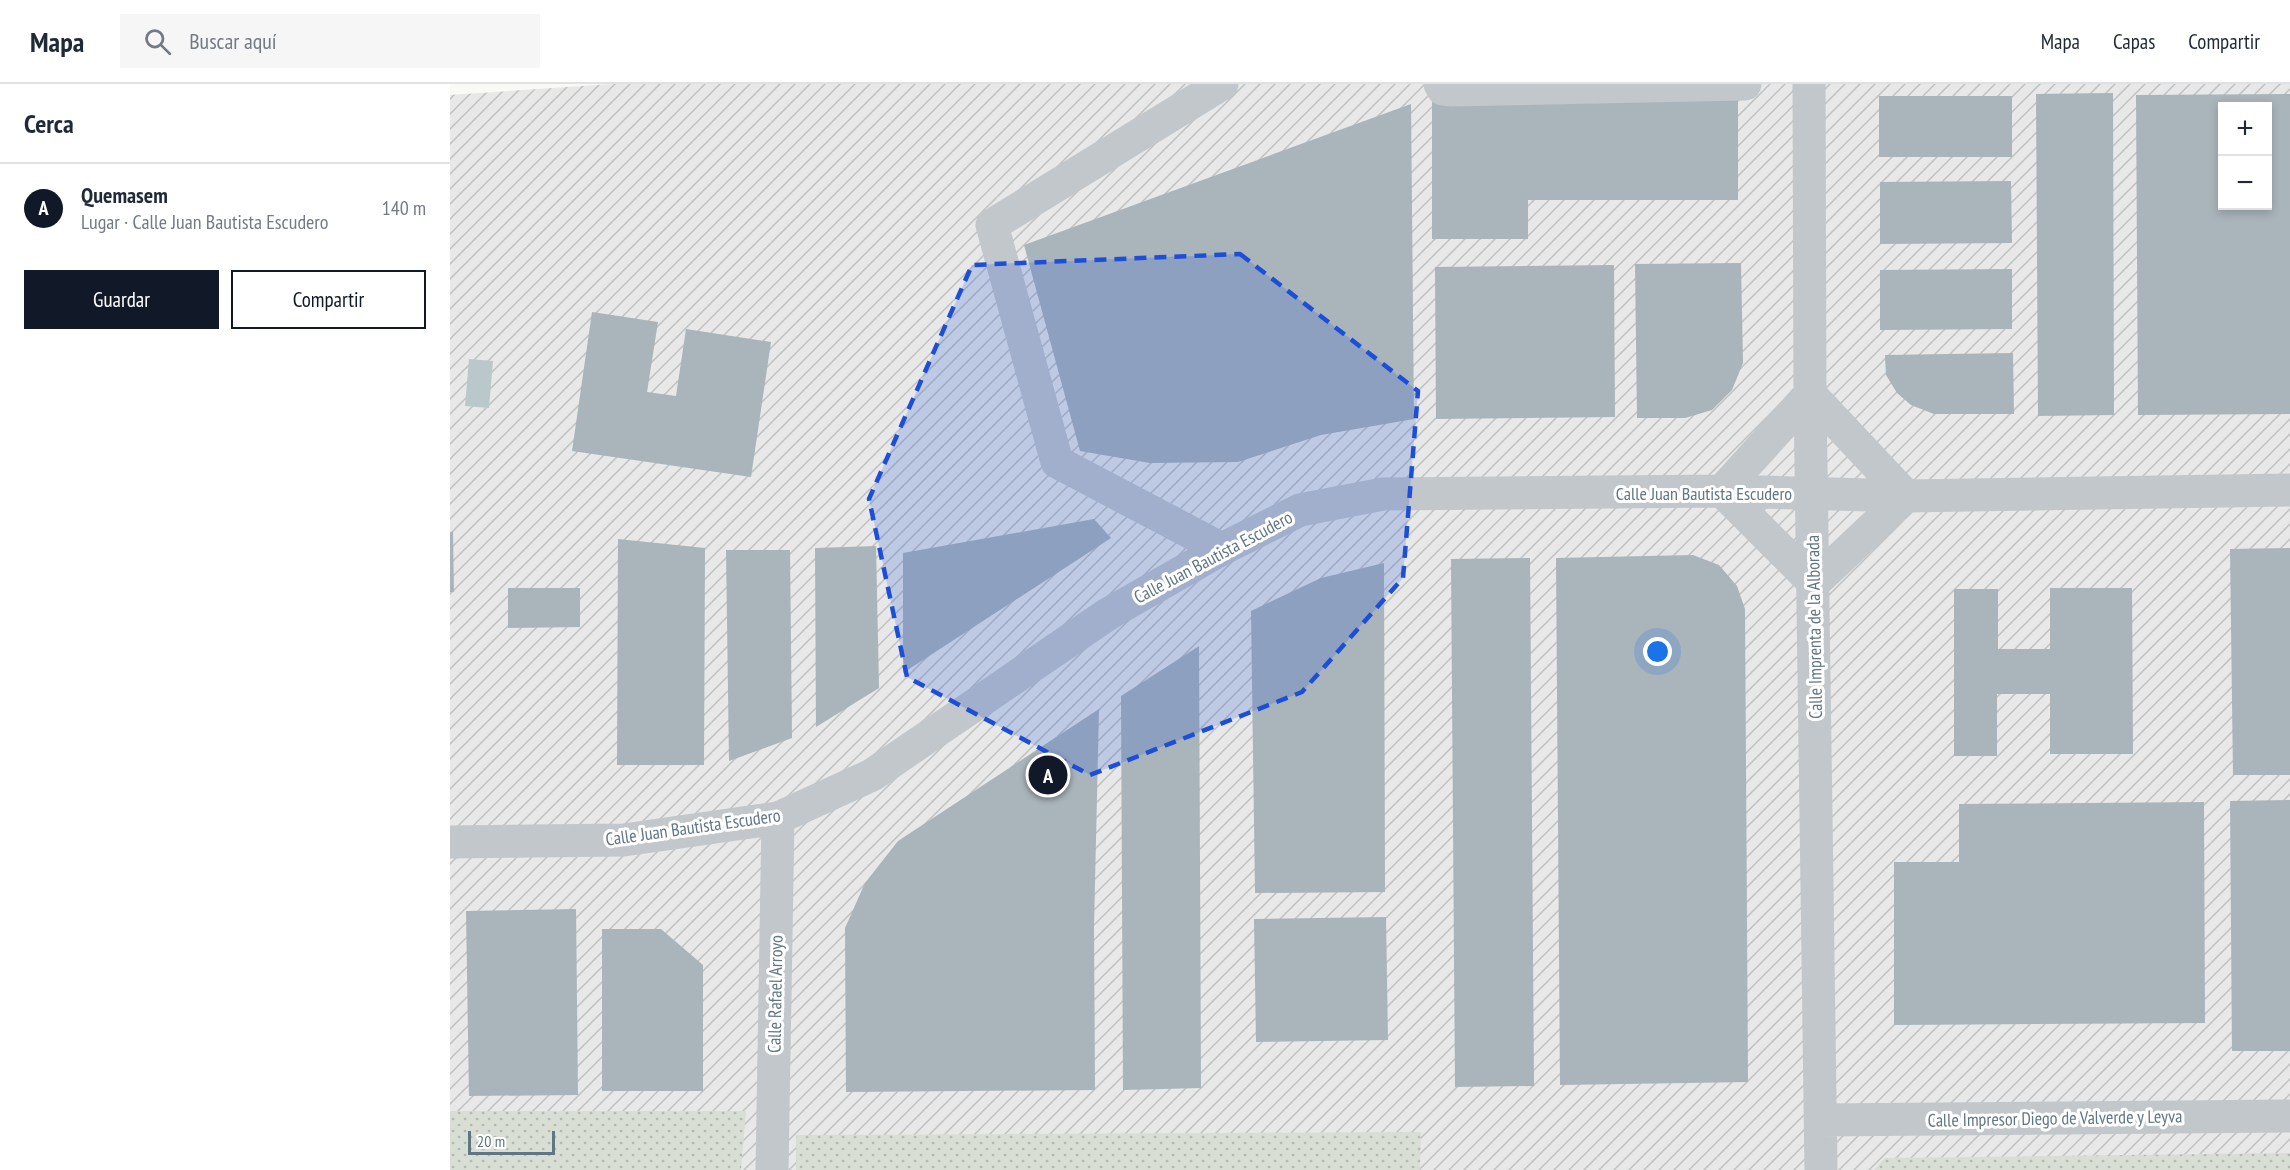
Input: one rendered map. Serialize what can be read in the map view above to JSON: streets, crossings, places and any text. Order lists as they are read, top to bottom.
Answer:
{
  "streets": {
    "street": [
      "Calle Juan Bautista Escudero",
      "Calle Imprenta de la Alborada",
      "Calle Rafael Arroyo",
      "Calle Impresor Diego de Valverde y Leyva"
    ]
  },
  "crossings": [
    ["Calle Juan Bautista Escudero", "Calle Imprenta de la Alborada"],
    ["Calle Juan Bautista Escudero", "Calle Rafael Arroyo"],
    ["Calle Imprenta de la Alborada", "Calle Impresor Diego de Valverde y Leyva"]
  ],
  "scale_bar": "20 m",
  "page": {
    "header": "Mapa",
    "search": "Buscar aquí",
    "nav": ["Mapa", "Capas", "Compartir"],
    "heading": "Cerca",
    "map_buttons": ["+", "−"],
    "list": [
      {
        "mark": "A",
        "name": "Quemasem",
        "note": "Lugar · Calle Juan Bautista Escudero",
        "value": "140 m"
      }
    ],
    "buttons": ["Guardar", "Compartir"],
    "pins": "A",
    "scale": "20 m"
  }
}
